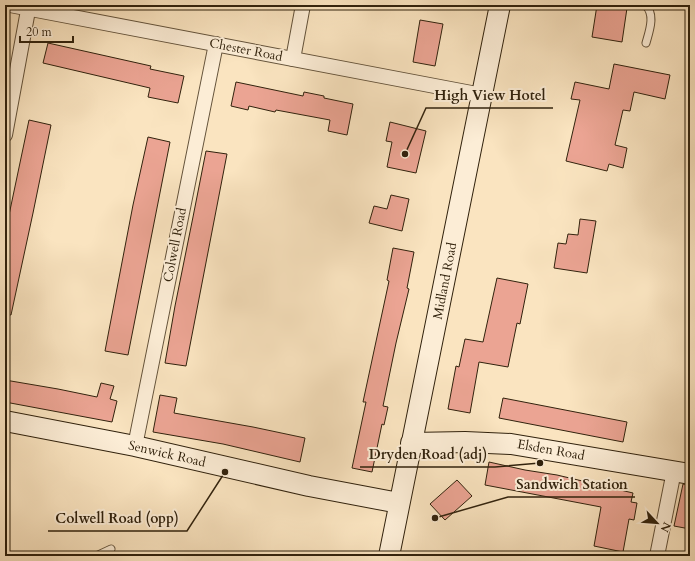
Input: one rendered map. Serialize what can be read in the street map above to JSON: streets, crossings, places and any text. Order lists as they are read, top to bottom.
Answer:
{
  "streets": {
    "main road": ["Midland Road", "Elsden Road", "Senwick Road"],
    "street": ["Chester Road", "Colwell Road"]
  },
  "crossings": [
    ["Chester Road", "Colwell Road"],
    ["Chester Road", "Midland Road"],
    ["Colwell Road", "Senwick Road"],
    ["Midland Road", "Elsden Road"],
    ["Midland Road", "Senwick Road"]
  ],
  "places": [
    "High View Hotel",
    "Dryden Road (adj)",
    "Colwell Road (opp)",
    "Sandwich Station"
  ],
  "scale_bar": "20 m",
  "north": "bottom right"
}
